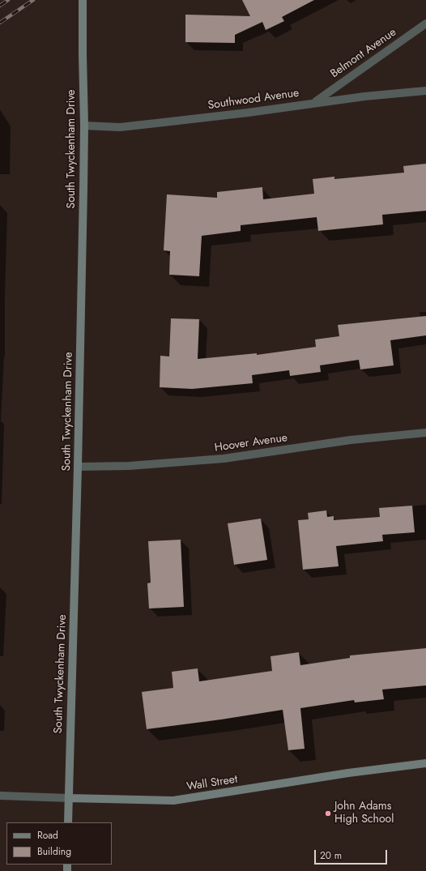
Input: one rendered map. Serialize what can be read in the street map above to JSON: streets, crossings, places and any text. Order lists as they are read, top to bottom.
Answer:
{
  "streets": {
    "street": [
      "Belmont Avenue",
      "Southwood Avenue",
      "South Twyckenham Drive",
      "Hoover Avenue",
      "Wall Street"
    ]
  },
  "crossings": [
    ["Belmont Avenue", "Southwood Avenue"],
    ["Southwood Avenue", "South Twyckenham Drive"],
    ["South Twyckenham Drive", "Hoover Avenue"],
    ["South Twyckenham Drive", "Wall Street"]
  ],
  "places": ["John Adams High School"],
  "legend": ["Road", "Building"],
  "scale_bar": "20 m"
}
